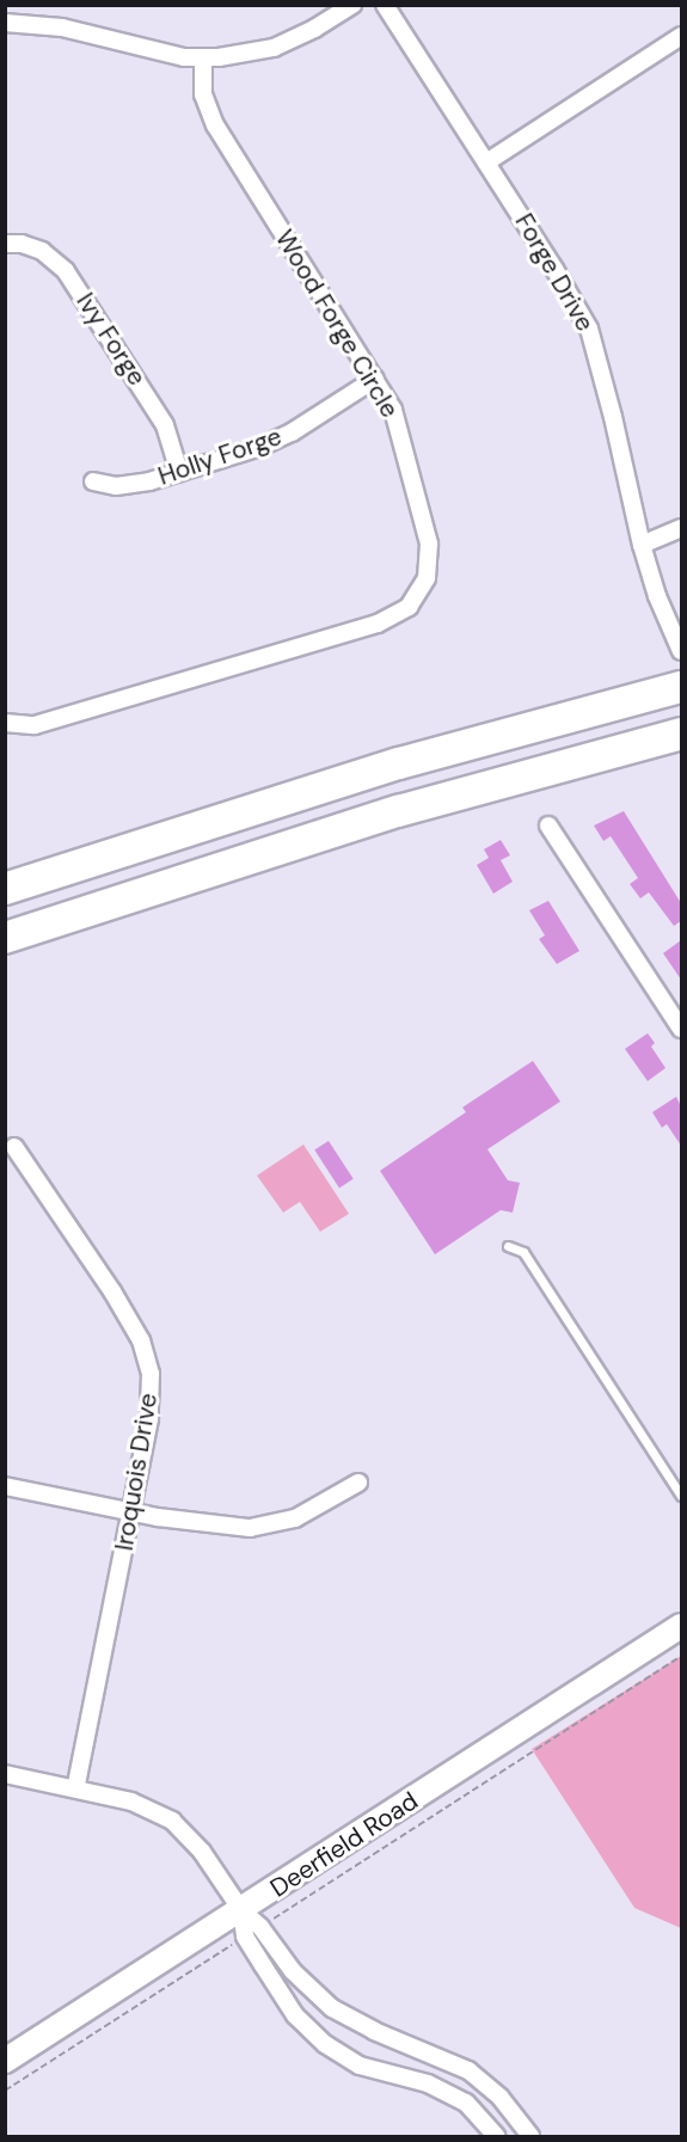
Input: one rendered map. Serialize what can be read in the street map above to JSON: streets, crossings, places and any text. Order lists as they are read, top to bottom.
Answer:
{
  "streets": {
    "street": [
      "Forge Drive",
      "Wood Forge Circle",
      "Ivy Forge",
      "Holly Forge",
      "Iroquois Drive",
      "Deerfield Road"
    ]
  },
  "crossings": [
    ["Wood Forge Circle", "Holly Forge"],
    ["Ivy Forge", "Holly Forge"]
  ]
}
